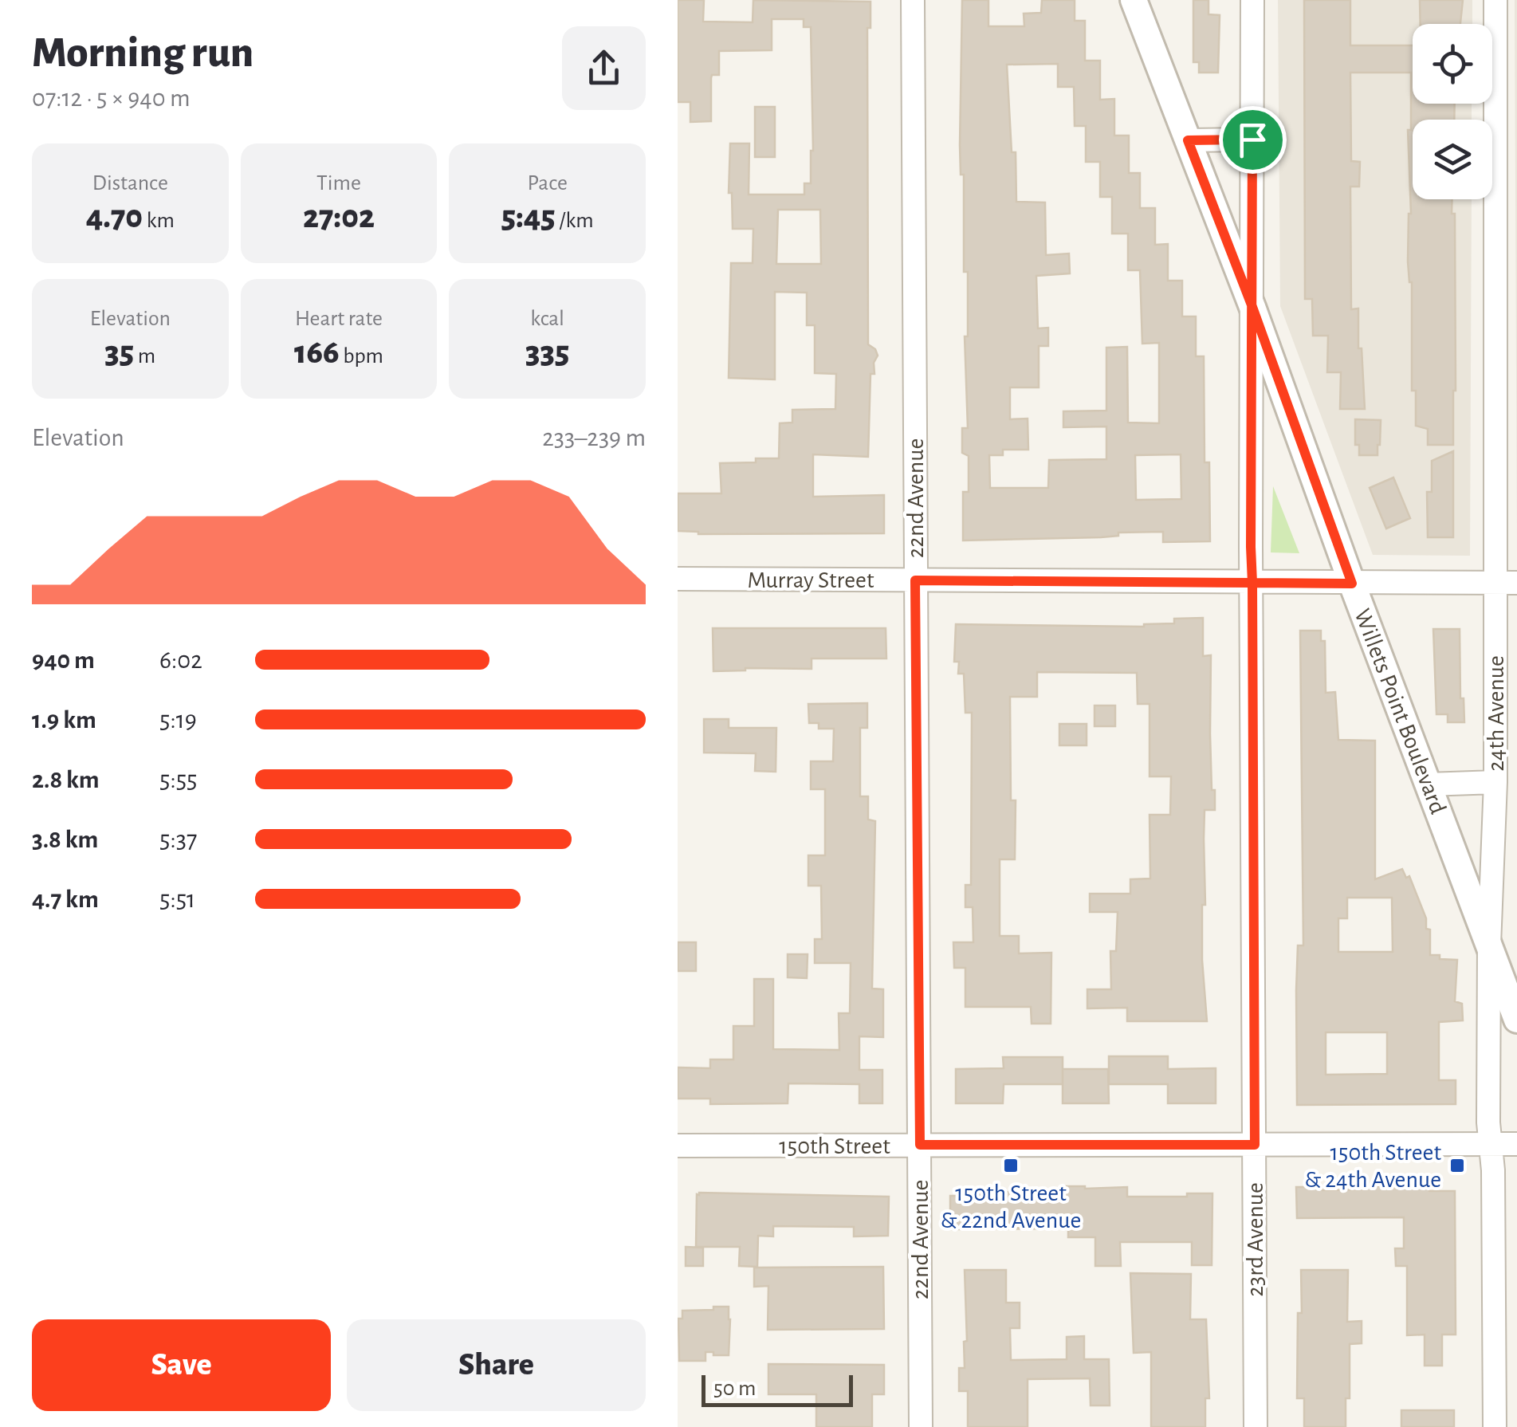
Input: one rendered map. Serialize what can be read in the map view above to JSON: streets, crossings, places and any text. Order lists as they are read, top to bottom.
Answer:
{
  "streets": {
    "street": [
      "22nd Avenue",
      "Murray Street",
      "Willets Point Boulevard",
      "24th Avenue",
      "150th Street",
      "23rd Avenue"
    ]
  },
  "crossings": [
    ["22nd Avenue", "Murray Street"],
    ["22nd Avenue", "150th Street"],
    ["Murray Street", "Willets Point Boulevard"],
    ["Murray Street", "24th Avenue"],
    ["Murray Street", "23rd Avenue"],
    ["Willets Point Boulevard", "24th Avenue"],
    ["Willets Point Boulevard", "23rd Avenue"],
    ["24th Avenue", "150th Street"],
    ["150th Street", "23rd Avenue"]
  ],
  "places": {
    "transit": ["150th Street & 22nd Avenue", "150th Street & 24th Avenue"]
  },
  "scale_bar": "50 m",
  "page": {
    "heading": ["Morning run", "07:12 · 5 × 940 m"],
    "stats": [
      ["Distance", "4.70 km"],
      ["Time", "27:02"],
      ["Pace", "5:45 /km"],
      ["Elevation", "35 m"],
      ["Heart rate", "166 bpm"],
      ["kcal", "335"]
    ],
    "chart": ["Elevation", "233–239 m"],
    "list": [
      {
        "name": "940 m",
        "note": "6:02"
      },
      {
        "name": "1.9 km",
        "note": "5:19"
      },
      {
        "name": "2.8 km",
        "note": "5:55"
      },
      {
        "name": "3.8 km",
        "note": "5:37"
      },
      {
        "name": "4.7 km",
        "note": "5:51"
      }
    ],
    "buttons": ["Save", "Share"],
    "scale": "50 m"
  }
}
